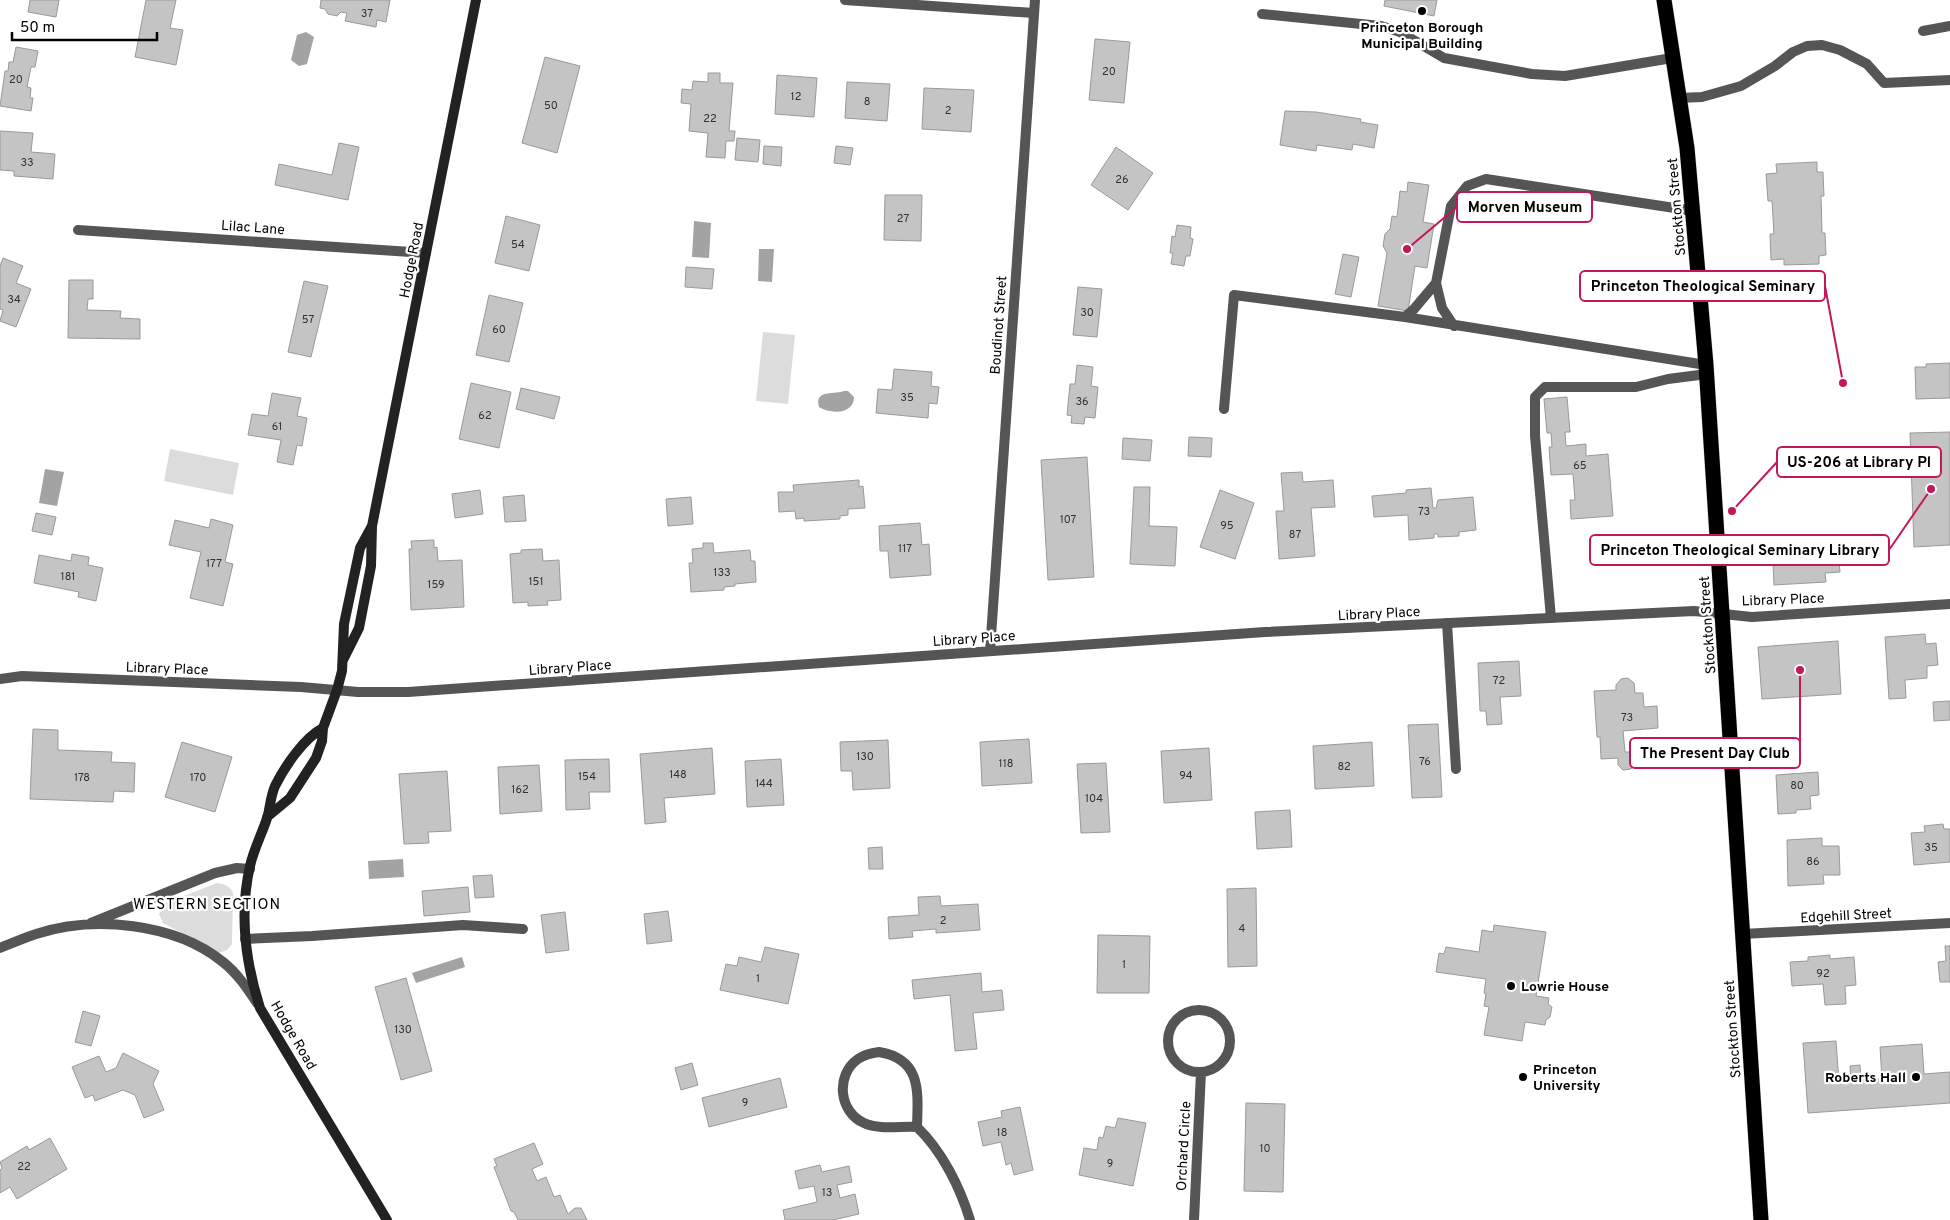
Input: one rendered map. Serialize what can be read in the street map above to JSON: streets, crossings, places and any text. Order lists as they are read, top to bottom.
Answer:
{
  "streets": {
    "highway": ["Stockton Street"],
    "street": [
      "Lilac Lane",
      "Hodge Road",
      "Boudinot Street",
      "Library Place",
      "Edgehill Street",
      "Orchard Circle"
    ]
  },
  "crossings": [
    ["Stockton Street", "Library Place"],
    ["Stockton Street", "Edgehill Street"],
    ["Lilac Lane", "Hodge Road"],
    ["Hodge Road", "Library Place"],
    ["Boudinot Street", "Library Place"]
  ],
  "districts": ["WESTERN SECTION"],
  "places": [
    "Princeton Borough Municipal Building",
    "Morven Museum",
    "Princeton Theological Seminary",
    "Princeton Theological Seminary Library",
    "US-206 at Library Pl",
    "The Present Day Club",
    "Lowrie House",
    "Princeton University",
    "Roberts Hall"
  ],
  "house_numbers": [
    "37",
    "20",
    "20",
    "12",
    "8",
    "50",
    "2",
    "22",
    "33",
    "26",
    "27",
    "54",
    "34",
    "30",
    "57",
    "60",
    "35",
    "36",
    "62",
    "61",
    "65",
    "73",
    "107",
    "95",
    "87",
    "117",
    "177",
    "133",
    "181",
    "151",
    "159",
    "72",
    "73",
    "130",
    "76",
    "118",
    "82",
    "148",
    "94",
    "154",
    "178",
    "170",
    "144",
    "80",
    "162",
    "104",
    "35",
    "86",
    "2",
    "4",
    "1",
    "92",
    "1",
    "130",
    "9",
    "18",
    "10",
    "9",
    "22",
    "13"
  ],
  "scale_bar": "50 m"
}
